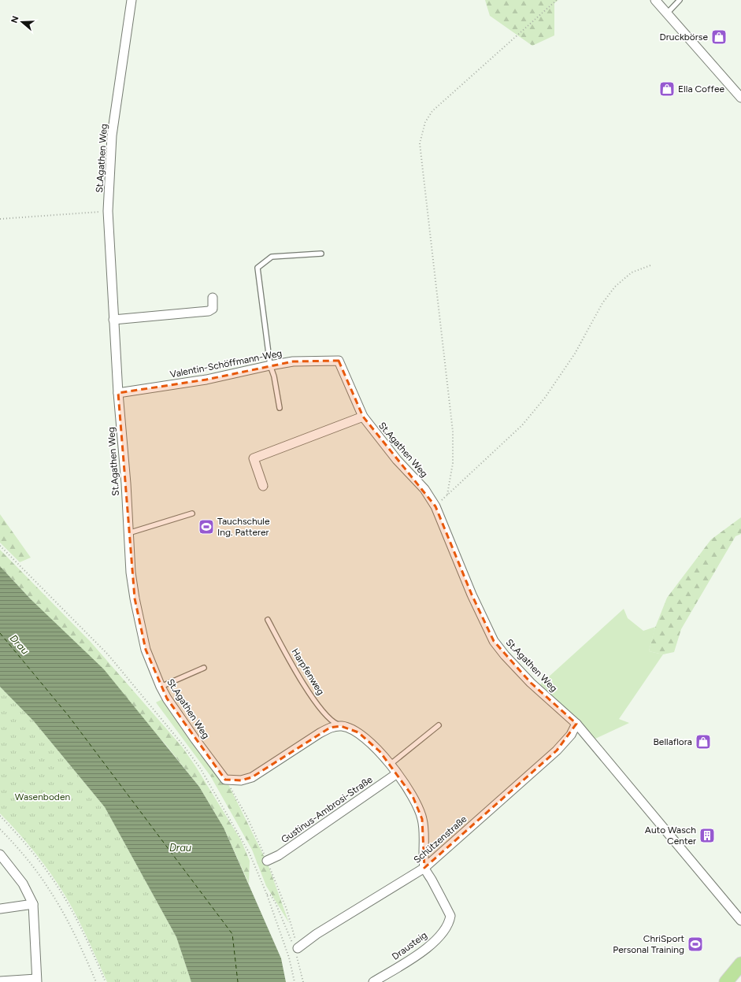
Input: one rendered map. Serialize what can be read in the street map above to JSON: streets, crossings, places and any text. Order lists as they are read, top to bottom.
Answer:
{
  "streets": {
    "street": [
      "St.Agathen Weg",
      "Valentin-Schöffmann-Weg",
      "Gustinus-Ambrosi-Straße",
      "Schützenstraße",
      "Drausteig"
    ],
    "lane": ["Harpfenweg"]
  },
  "crossings": [
    ["St.Agathen Weg", "Valentin-Schöffmann-Weg"],
    ["St.Agathen Weg", "Schützenstraße"],
    ["Schützenstraße", "Drausteig"]
  ],
  "water": ["Drau"],
  "parks": ["Wasenboden"],
  "places": {
    "shop": ["Druckbörse", "Ella Coffee", "Bellaflora"],
    "sports": ["Tauchschule Ing. Patterer", "ChriSport Personal Training"],
    "building": ["Auto Wasch Center"]
  },
  "north": "left"
}
